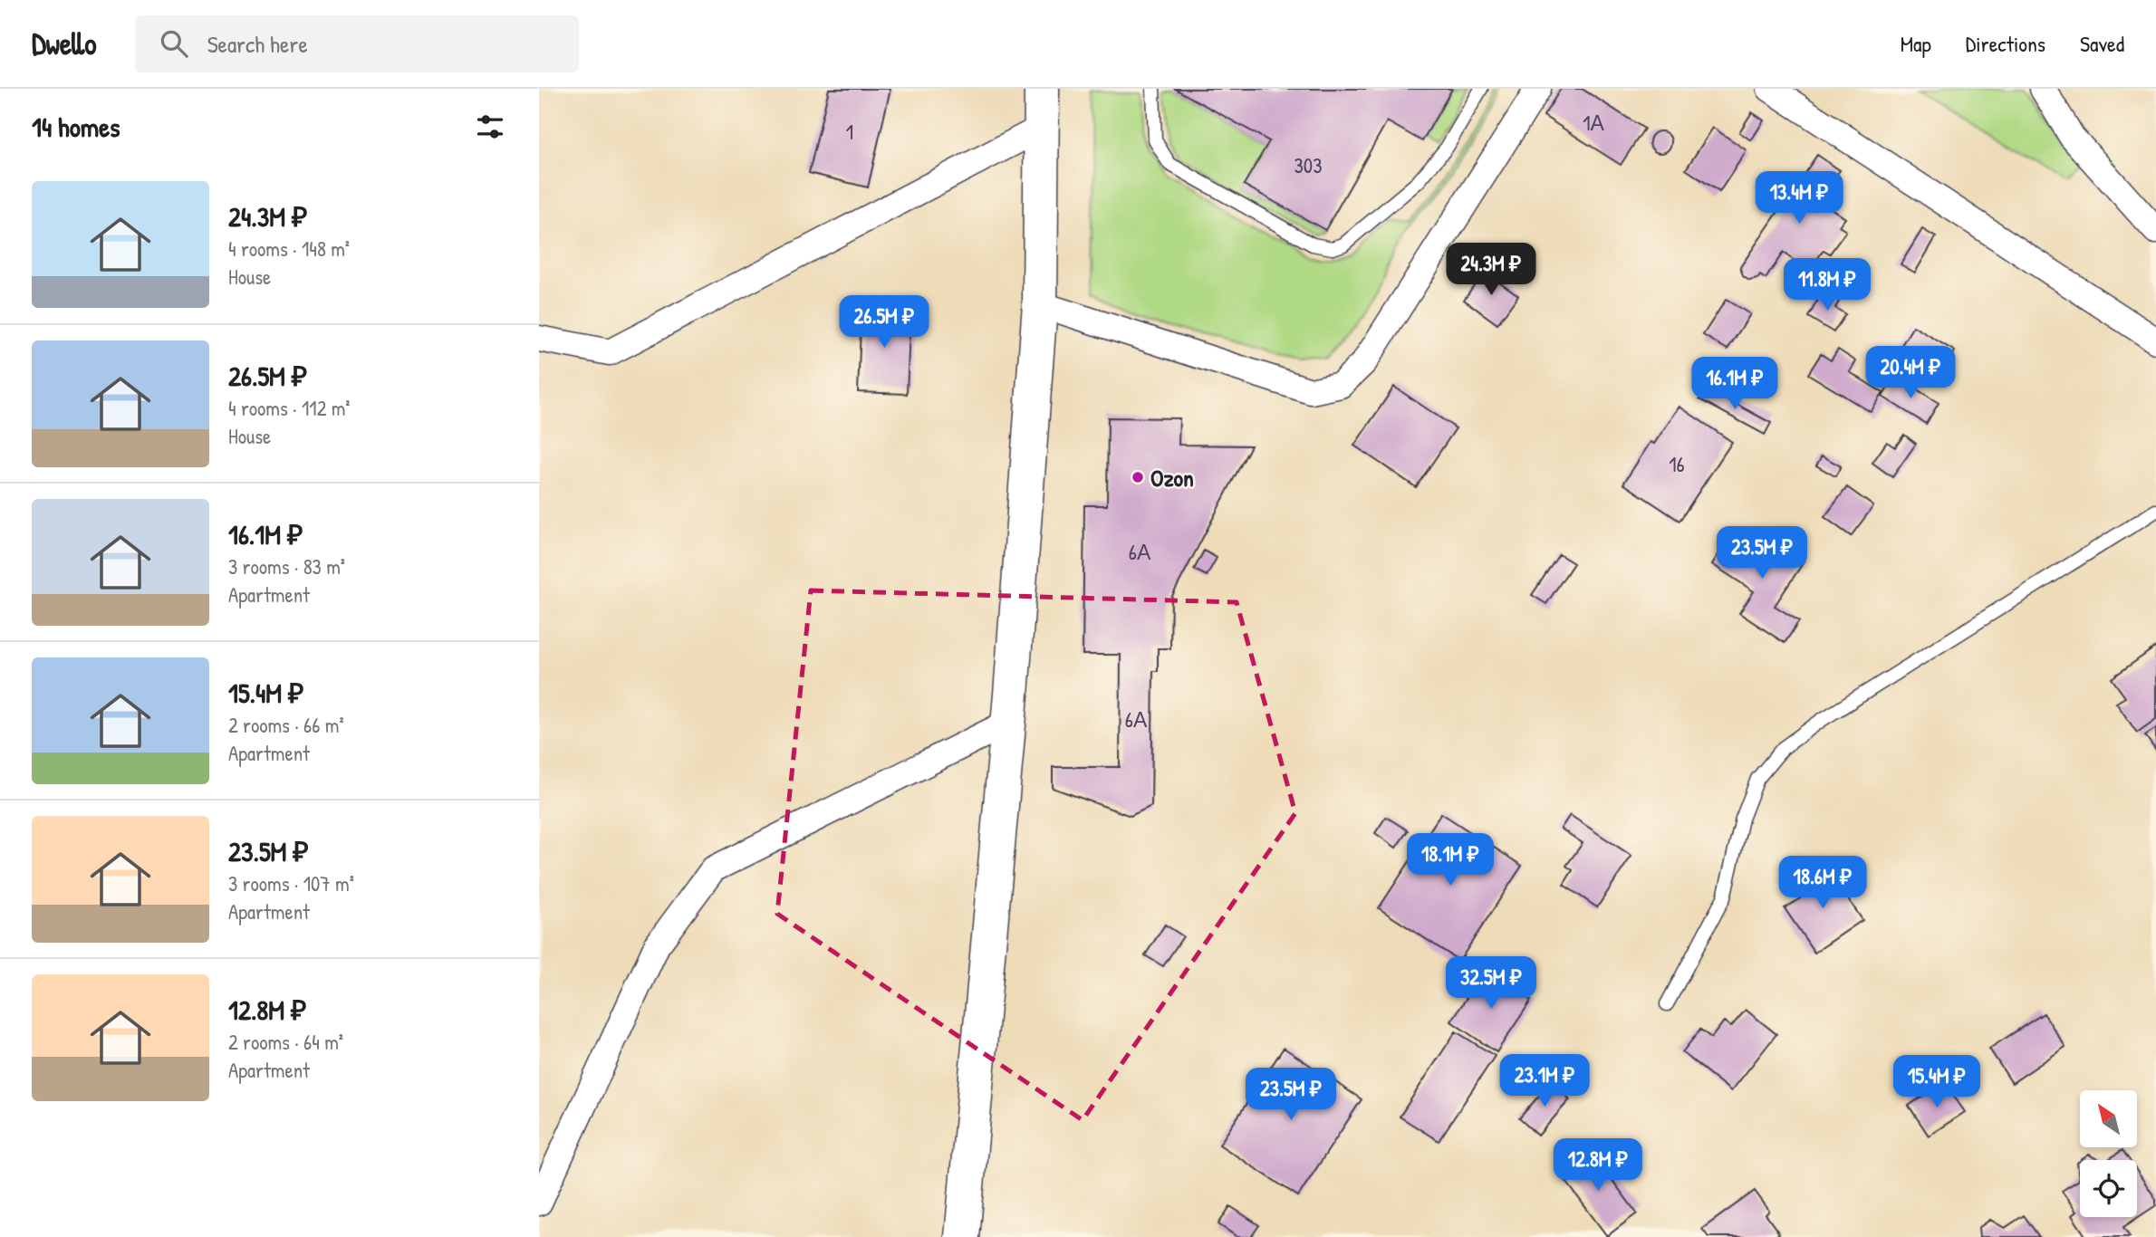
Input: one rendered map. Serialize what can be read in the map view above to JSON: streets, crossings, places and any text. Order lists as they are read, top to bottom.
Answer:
{
  "places": ["Ozon"],
  "house_numbers": [
    "1А",
    "1",
    "303",
    "16",
    "6А",
    "6А"
  ],
  "north": "top left",
  "page": {
    "header": "Dwello",
    "search": "Search here",
    "nav": ["Map", "Directions", "Saved"],
    "heading": "14 homes",
    "list": [
      {
        "name": "24.3M ₽",
        "note": "4 rooms · 148 m² · House"
      },
      {
        "name": "26.5M ₽",
        "note": "4 rooms · 112 m² · House"
      },
      {
        "name": "16.1M ₽",
        "note": "3 rooms · 83 m² · Apartment"
      },
      {
        "name": "15.4M ₽",
        "note": "2 rooms · 66 m² · Apartment"
      },
      {
        "name": "23.5M ₽",
        "note": "3 rooms · 107 m² · Apartment"
      },
      {
        "name": "12.8M ₽",
        "note": "2 rooms · 64 m² · Apartment"
      }
    ],
    "price": [
      "13.4M ₽",
      "24.3M ₽",
      "11.8M ₽",
      "26.5M ₽",
      "20.4M ₽",
      "16.1M ₽",
      "23.5M ₽",
      "18.1M ₽",
      "18.6M ₽",
      "32.5M ₽",
      "23.1M ₽",
      "15.4M ₽",
      "23.5M ₽",
      "12.8M ₽"
    ]
  }
}
